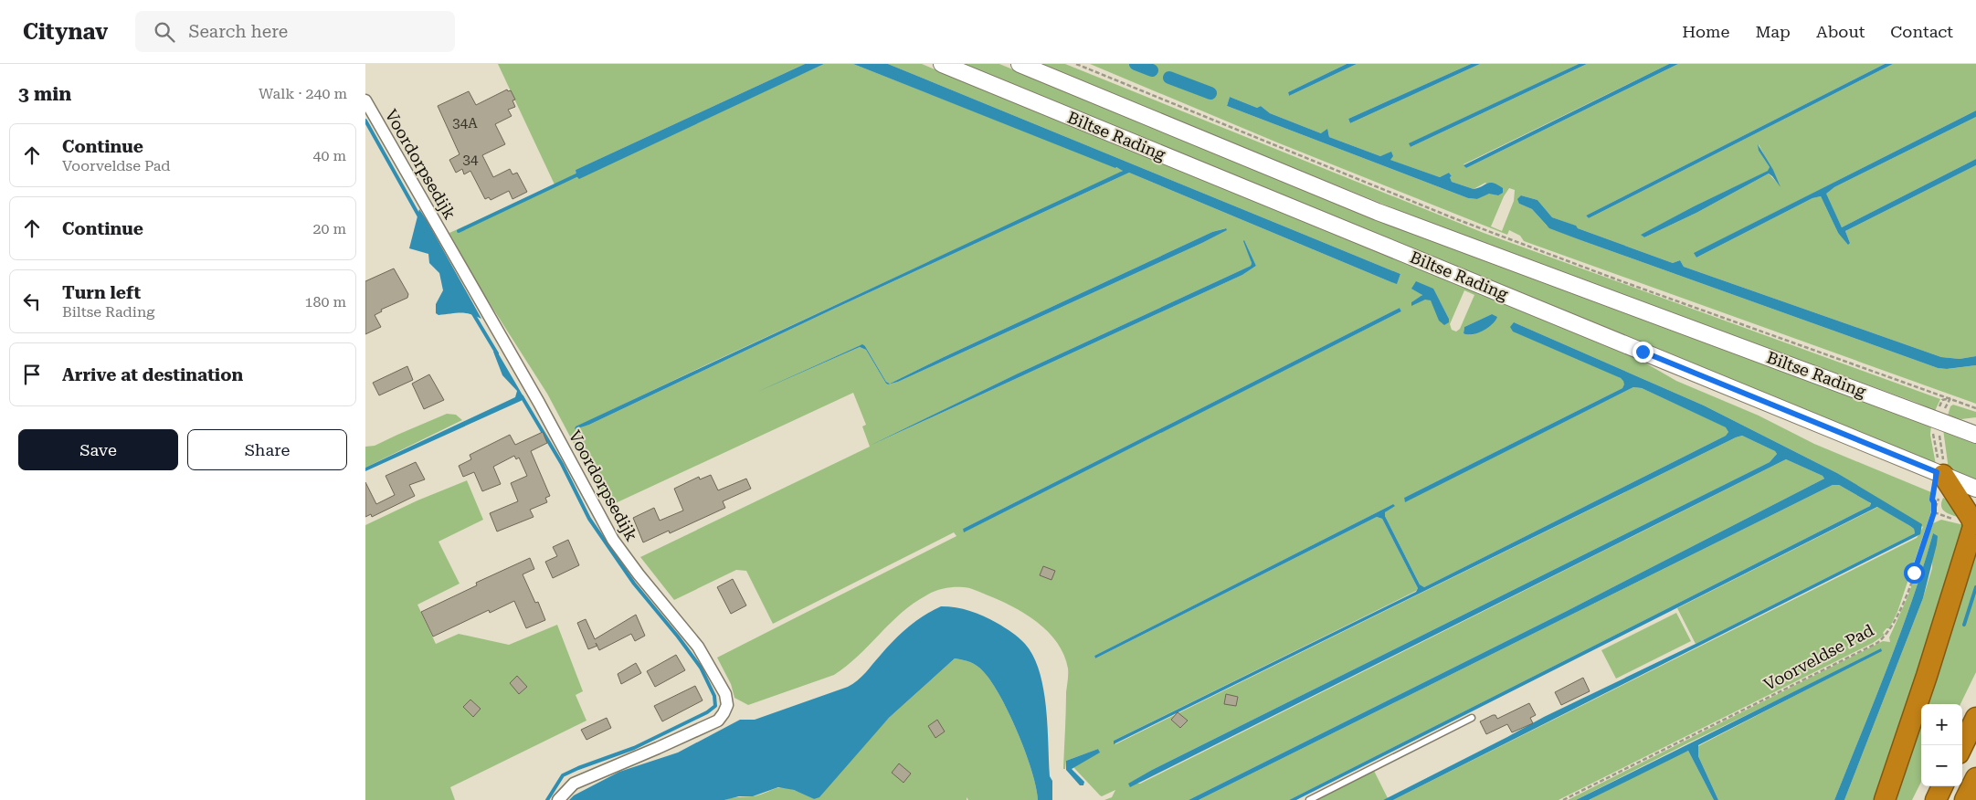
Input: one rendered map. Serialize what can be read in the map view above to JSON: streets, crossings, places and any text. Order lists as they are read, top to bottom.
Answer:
{
  "streets": {
    "main road": ["Biltse Rading"],
    "street": ["Voordorpsedijk"],
    "path": ["Voorveldse Pad"]
  },
  "crossings": [
    ["Biltse Rading", "Voorveldse Pad"]
  ],
  "house_numbers": ["34A", "34"],
  "page": {
    "header": "Citynav",
    "search": "Search here",
    "nav": [
      "Home",
      "Map",
      "About",
      "Contact"
    ],
    "heading": ["3 min", "Walk · 240 m"],
    "list": [
      ["Continue", "Voorveldse Pad", "40 m"],
      ["Continue", "20 m"],
      ["Turn left", "Biltse Rading", "180 m"],
      "Arrive at destination"
    ],
    "buttons": ["Save", "Share"],
    "map_buttons": ["+", "−"]
  }
}
